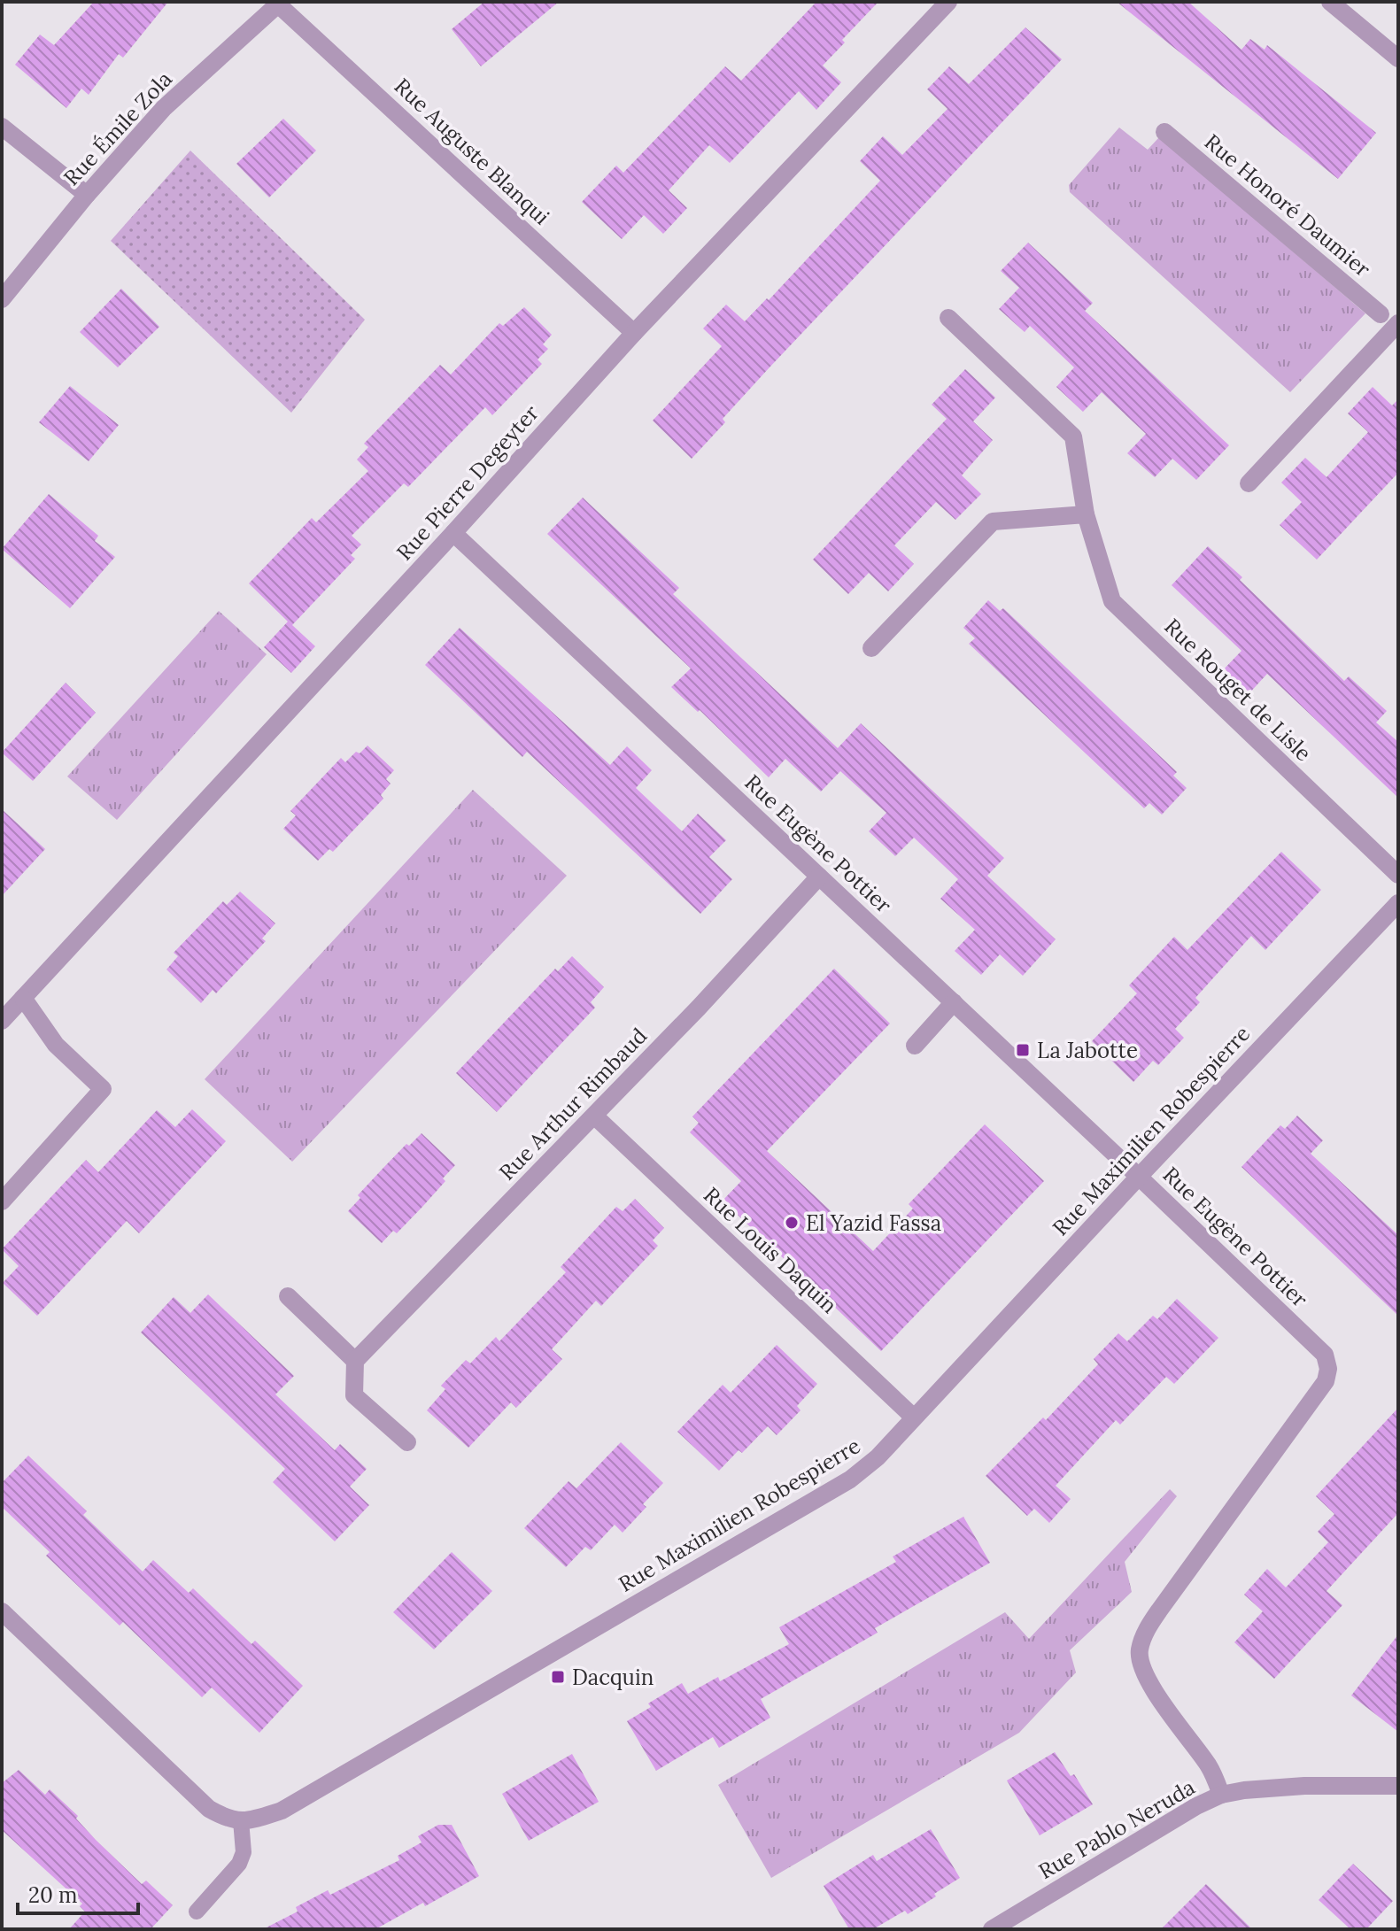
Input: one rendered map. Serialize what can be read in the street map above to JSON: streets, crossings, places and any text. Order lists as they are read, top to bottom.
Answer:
{
  "streets": {
    "street": [
      "Rue Émile Zola",
      "Rue Auguste Blanqui",
      "Rue Honoré Daumier",
      "Rue Pierre Degeyter",
      "Rue Rouget de Lisle",
      "Rue Eugène Pottier",
      "Rue Arthur Rimbaud",
      "Rue Maximilien Robespierre",
      "Rue Louis Daquin",
      "Rue Pablo Neruda"
    ]
  },
  "crossings": [
    ["Rue Émile Zola", "Rue Auguste Blanqui"],
    ["Rue Auguste Blanqui", "Rue Pierre Degeyter"],
    ["Rue Pierre Degeyter", "Rue Eugène Pottier"],
    ["Rue Eugène Pottier", "Rue Arthur Rimbaud"],
    ["Rue Eugène Pottier", "Rue Maximilien Robespierre"],
    ["Rue Eugène Pottier", "Rue Pablo Neruda"],
    ["Rue Arthur Rimbaud", "Rue Louis Daquin"],
    ["Rue Maximilien Robespierre", "Rue Louis Daquin"]
  ],
  "places": {
    "transit": ["La Jabotte", "Dacquin"],
    "other": ["El Yazid Fassa"]
  },
  "scale_bar": "20 m"
}
